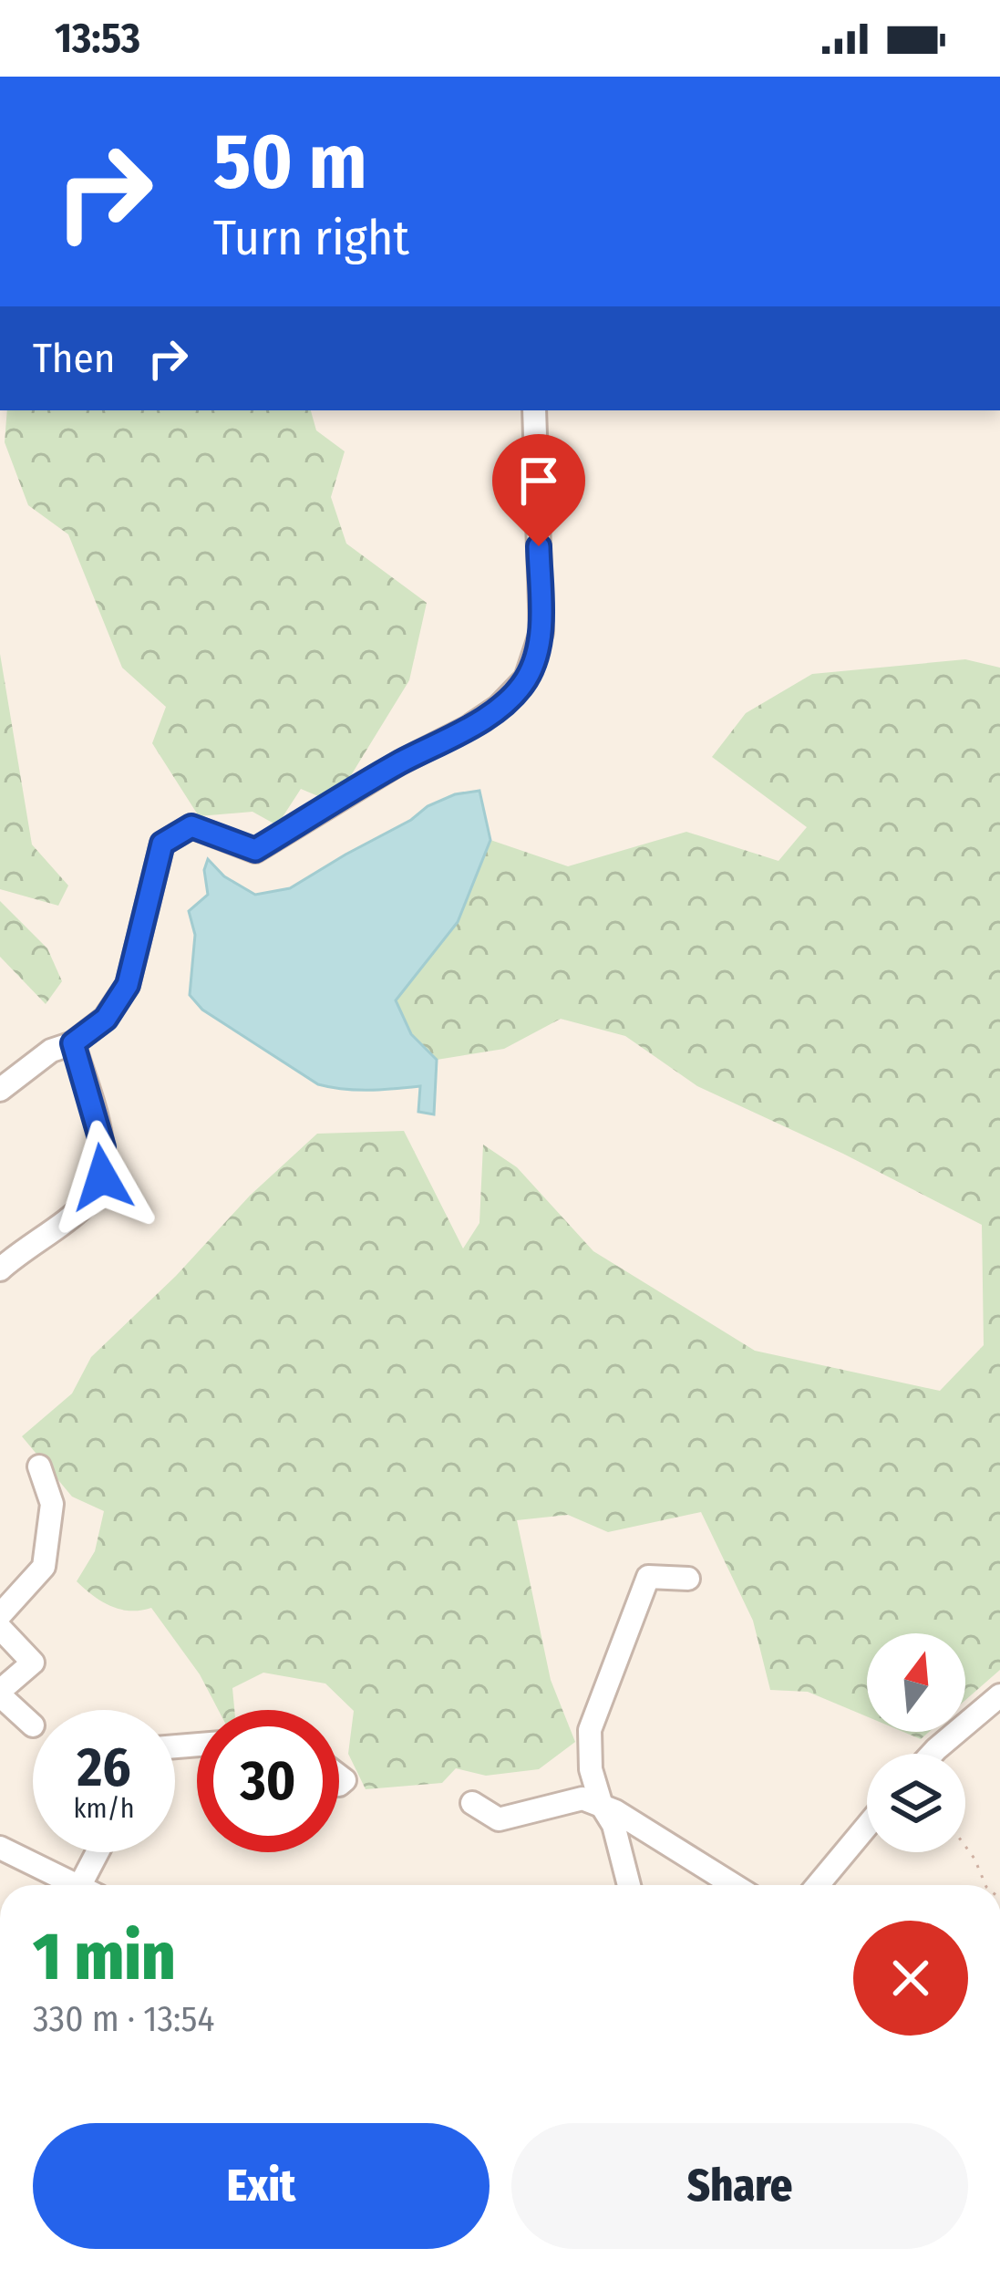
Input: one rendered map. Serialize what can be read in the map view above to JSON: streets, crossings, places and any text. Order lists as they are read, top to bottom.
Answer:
{
  "north": "top",
  "page": {
    "status": "13:53",
    "turn": ["50 m", "Turn right"],
    "then": "Then",
    "speed": "26 km/h",
    "limit": "30",
    "heading": ["1 min", "330 m · 13:54"],
    "buttons": ["Exit", "Share"]
  }
}
